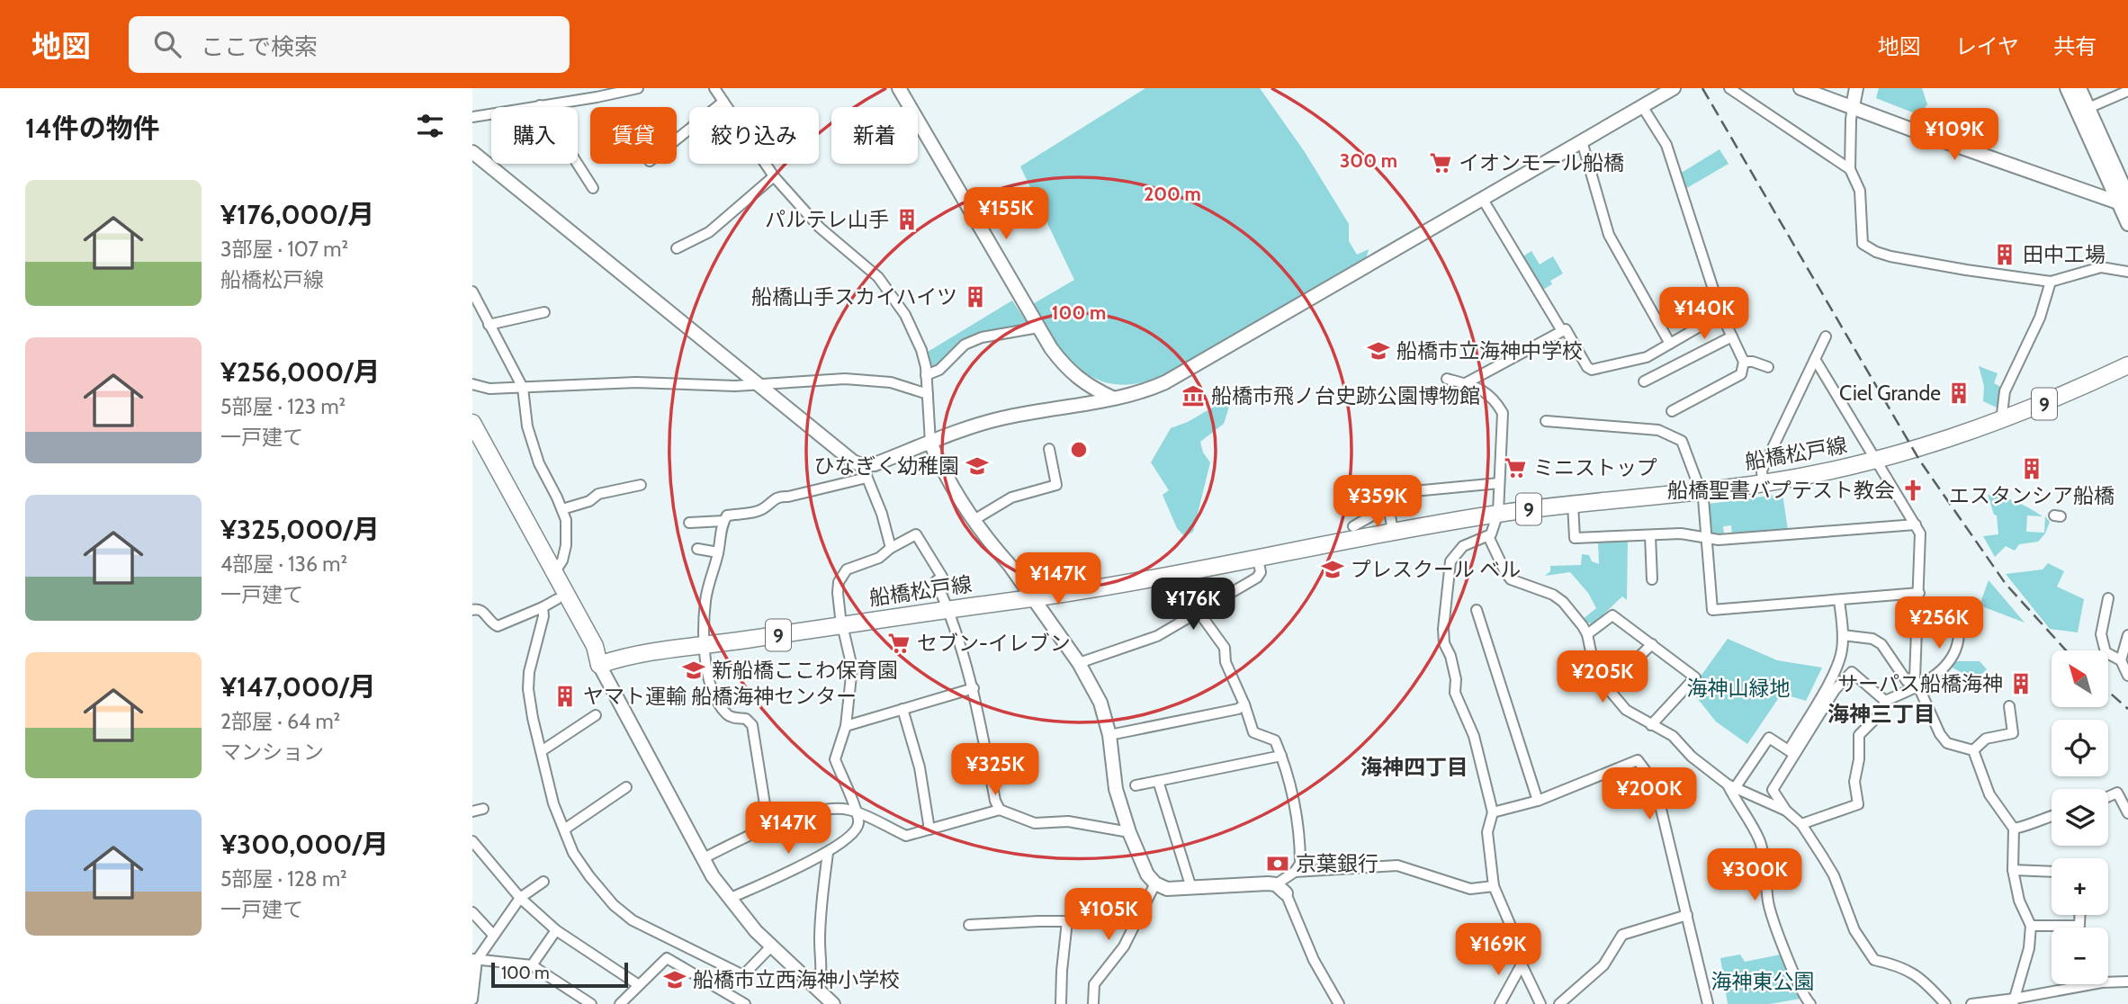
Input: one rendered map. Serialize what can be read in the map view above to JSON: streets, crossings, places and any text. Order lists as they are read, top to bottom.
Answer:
{
  "streets": {
    "main road": ["9", "船橋松戸線"]
  },
  "districts": ["海神三丁目", "海神四丁目"],
  "parks": ["海神山緑地", "海神東公園"],
  "places": {
    "supermarket": ["イオンモール船橋", "ミニストップ", "セブン-イレブン"],
    "building": [
      "パルテレ山手",
      "田中工場",
      "船橋山手スカイハイツ",
      "Ciel Grande",
      "エスタンシア船橋",
      "サーパス船橋海神",
      "ヤマト運輸 船橋海神センター"
    ],
    "school or university": [
      "船橋市立海神中学校",
      "ひなぎく幼稚園",
      "プレスクール ベル",
      "新船橋ここわ保育園",
      "船橋市立西海神小学校"
    ],
    "museum": ["船橋市飛ノ台史跡公園博物館"],
    "church": ["船橋聖書バプテスト教会"],
    "bank": ["京葉銀行"]
  },
  "scale_bar": "100 m",
  "north": "top left",
  "page": {
    "header": "地図",
    "search": "ここで検索",
    "nav": ["地図", "レイヤ", "共有"],
    "heading": "14件の物件",
    "chip": [
      "購入",
      "賃貸",
      "絞り込み",
      "新着"
    ],
    "price": [
      "¥109K",
      "¥155K",
      "¥140K",
      "¥359K",
      "¥147K",
      "¥176K",
      "¥256K",
      "¥205K",
      "¥325K",
      "¥200K",
      "¥147K",
      "¥300K",
      "¥105K",
      "¥169K"
    ],
    "list": [
      {
        "name": "¥176,000/月",
        "note": "3部屋 · 107 m² · 船橋松戸線"
      },
      {
        "name": "¥256,000/月",
        "note": "5部屋 · 123 m² · 一戸建て"
      },
      {
        "name": "¥325,000/月",
        "note": "4部屋 · 136 m² · 一戸建て"
      },
      {
        "name": "¥147,000/月",
        "note": "2部屋 · 64 m² · マンション"
      },
      {
        "name": "¥300,000/月",
        "note": "5部屋 · 128 m² · 一戸建て"
      }
    ],
    "map_buttons": ["+", "−"],
    "scale": "100 m"
  },
  "rings": ["300 m", "200 m", "100 m"]
}
